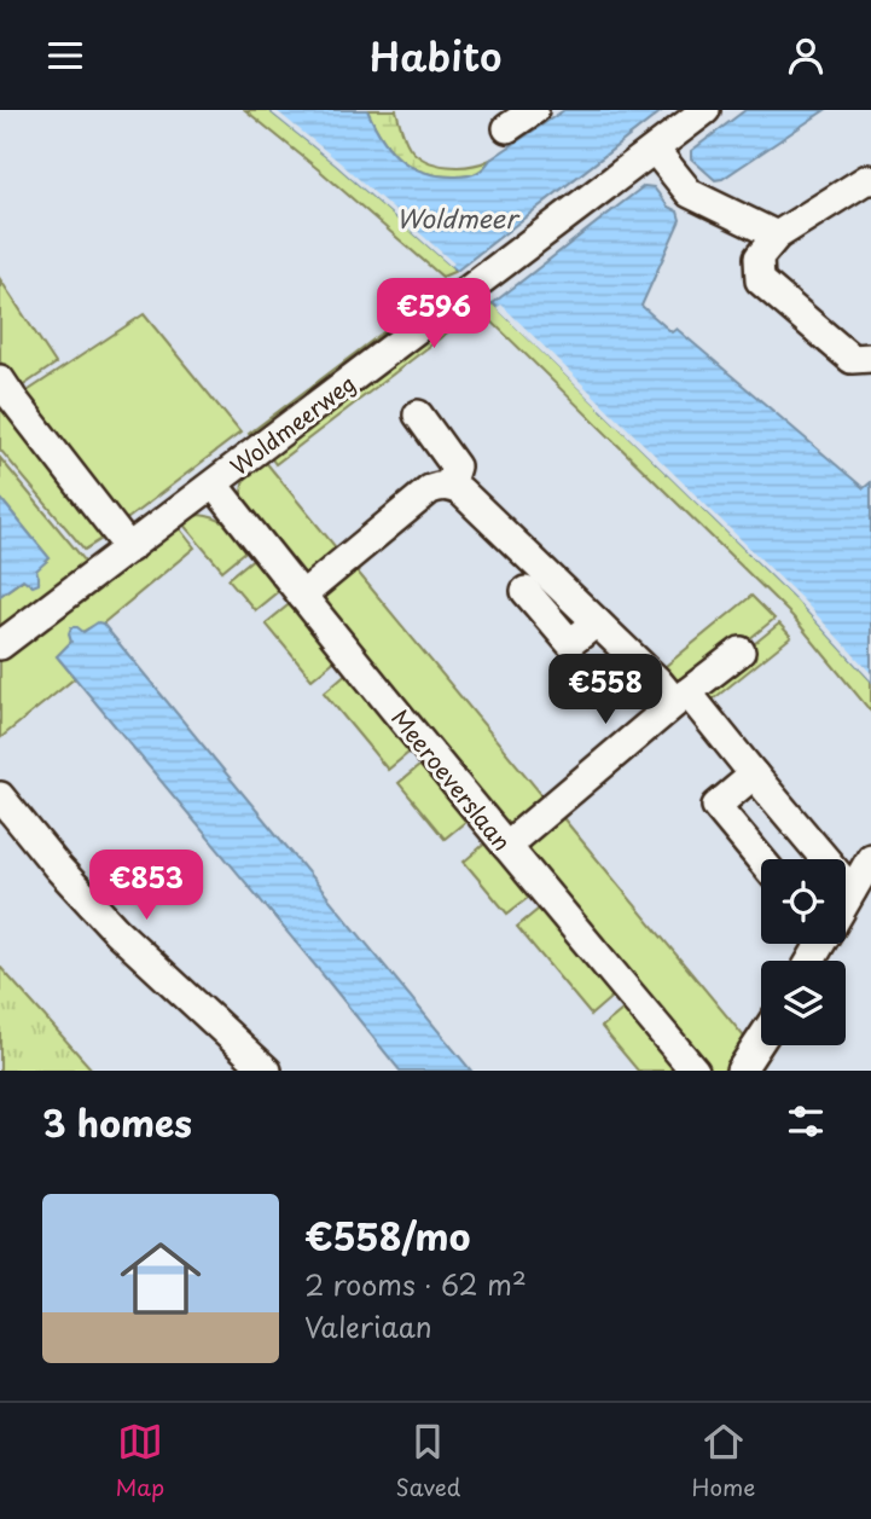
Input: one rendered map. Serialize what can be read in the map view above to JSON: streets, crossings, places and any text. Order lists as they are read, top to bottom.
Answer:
{
  "streets": {
    "street": ["Woldmeerweg", "Meeroeverslaan"]
  },
  "crossings": [
    ["Woldmeerweg", "Meeroeverslaan"]
  ],
  "water": ["Woldmeer"],
  "page": {
    "header": "Habito",
    "price": ["€596", "€558", "€853"],
    "heading": "3 homes",
    "list": [
      {
        "name": "€558/mo",
        "note": "2 rooms · 62 m² · Valeriaan"
      }
    ],
    "tabs": ["Map", "Saved", "Home"]
  }
}
